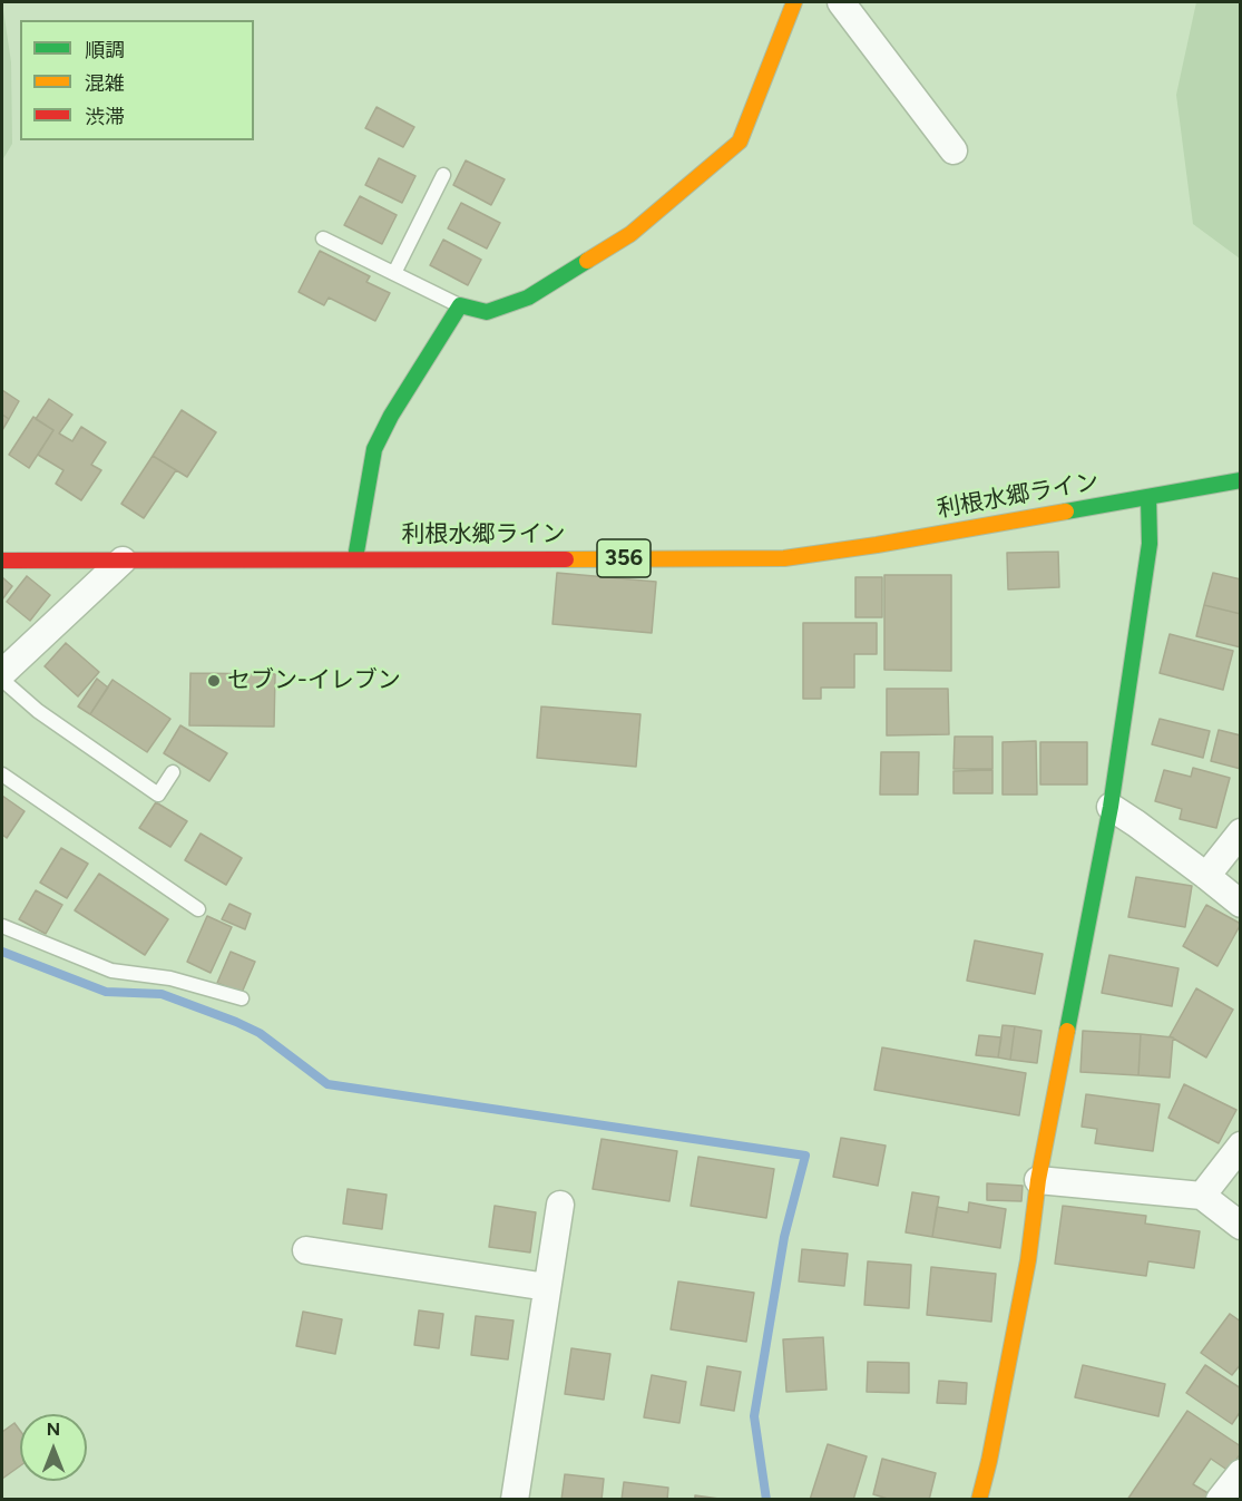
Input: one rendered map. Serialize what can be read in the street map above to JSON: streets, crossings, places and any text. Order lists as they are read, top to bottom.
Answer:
{
  "streets": {
    "main road": ["利根水郷ライン", "356"]
  },
  "places": ["セブン-イレブン"],
  "legend": ["順調", "混雑", "渋滞"],
  "north": "top"
}
